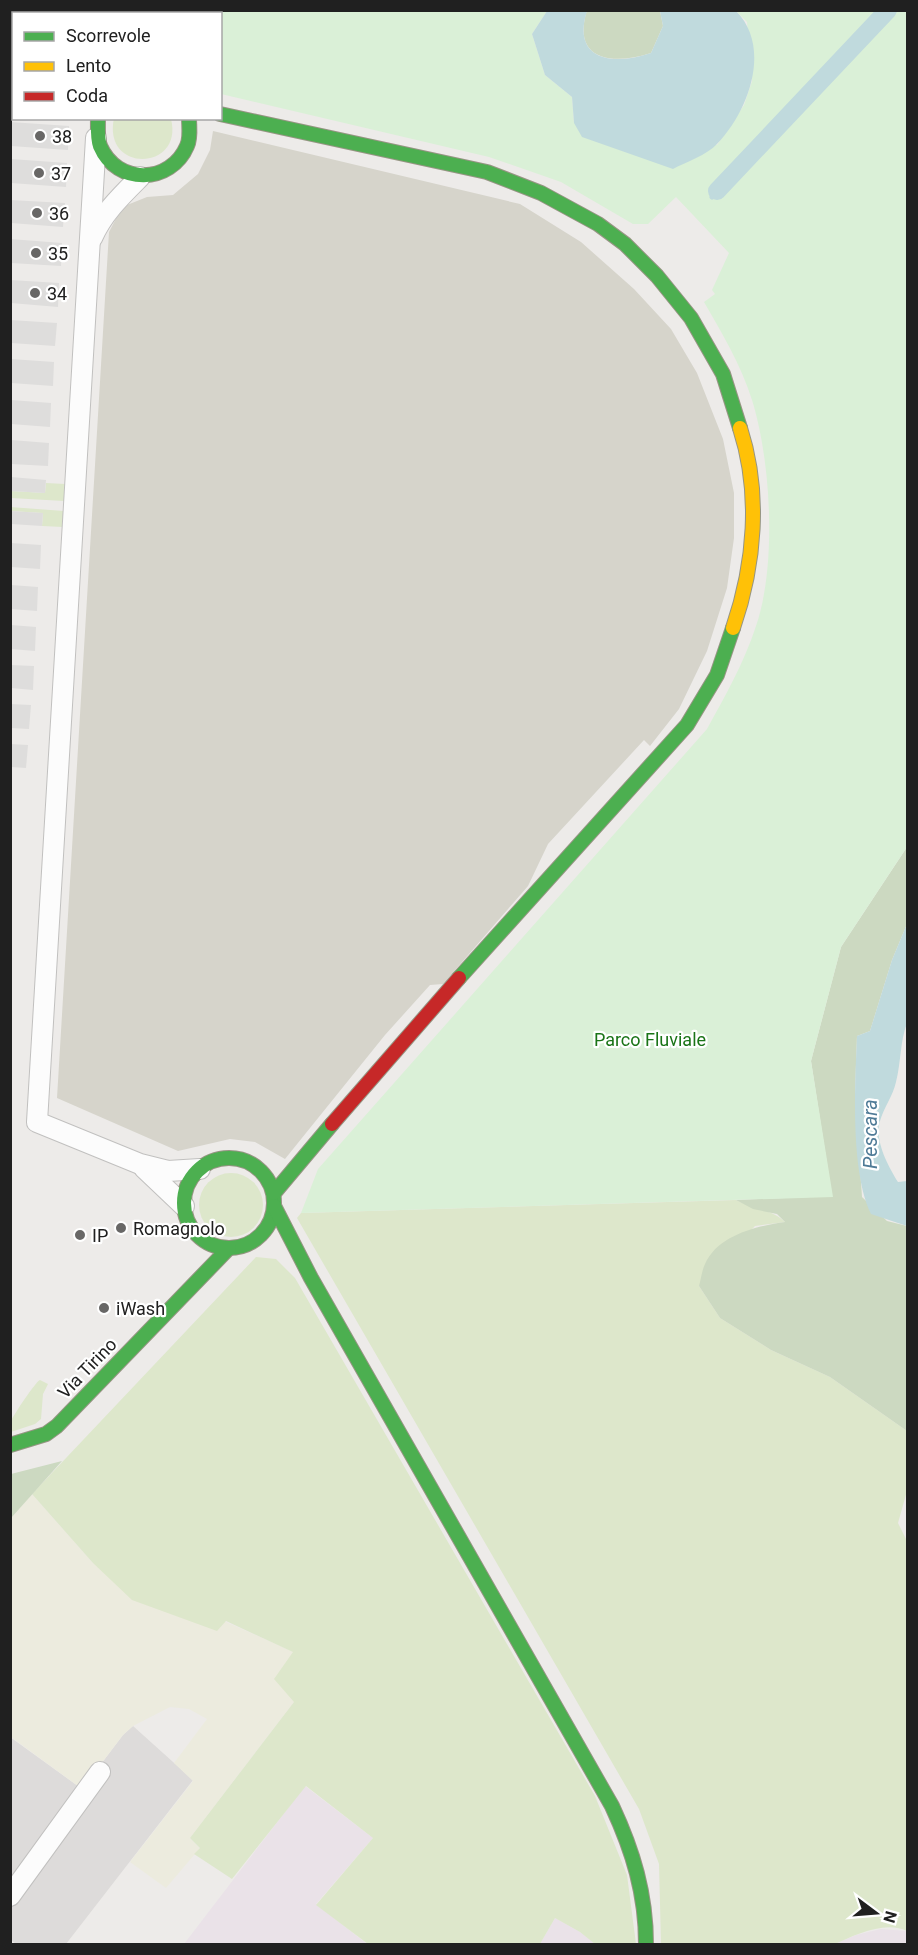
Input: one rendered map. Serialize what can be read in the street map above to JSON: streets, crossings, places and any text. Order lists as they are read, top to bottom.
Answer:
{
  "streets": {
    "street": ["Via Tirino"]
  },
  "water": ["Pescara"],
  "parks": ["Parco Fluviale"],
  "places": [
    "38",
    "37",
    "36",
    "35",
    "34",
    "Romagnolo",
    "IP",
    "iWash"
  ],
  "legend": ["Scorrevole", "Lento", "Coda"],
  "north": "right"
}
